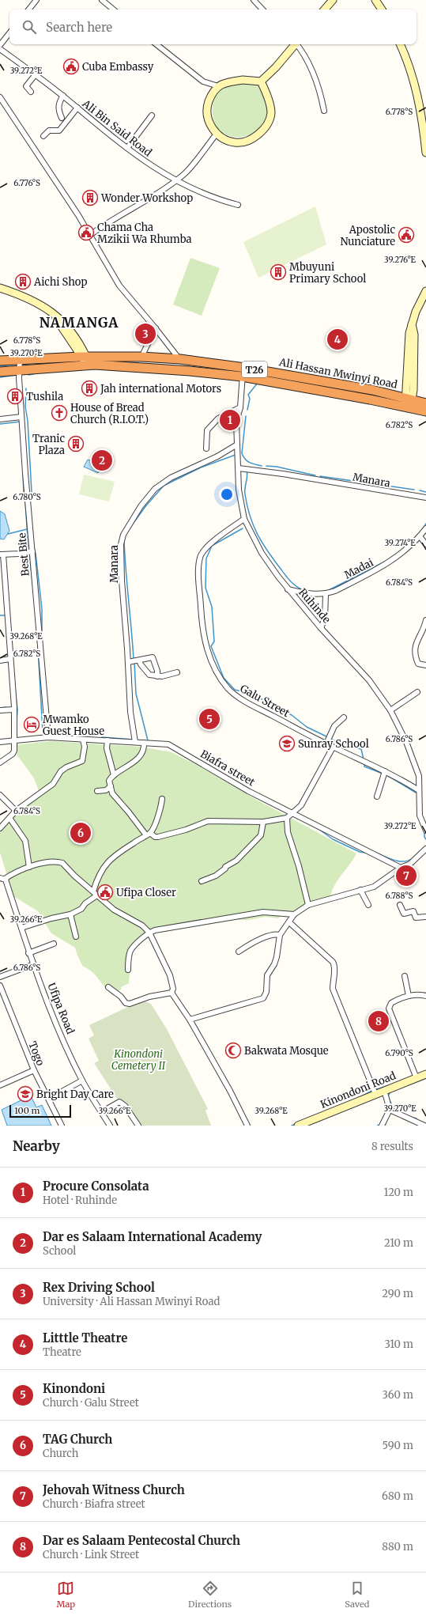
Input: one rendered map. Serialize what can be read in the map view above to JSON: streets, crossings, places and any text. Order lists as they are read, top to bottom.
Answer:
{
  "streets": {
    "highway": ["T26", "Ali Hassan Mwinyi Road"],
    "street": [
      "Ali Bin Said Road",
      "Manara",
      "Best Bite",
      "Madai",
      "Ruhinde",
      "Galu Street",
      "Biafra street",
      "Ufipa Road",
      "Togo",
      "Kinondoni Road"
    ]
  },
  "crossings": [
    ["Ali Hassan Mwinyi Road", "Best Bite"],
    ["Ali Hassan Mwinyi Road", "Ruhinde"],
    ["Manara", "Ruhinde"],
    ["Manara", "Biafra street"],
    ["Best Bite", "Biafra street"],
    ["Madai", "Ruhinde"],
    ["Ruhinde", "Galu Street"]
  ],
  "districts": ["NAMANGA"],
  "parks": ["Kinondoni Cemetery II"],
  "places": {
    "public building": [
      "Cuba Embassy",
      "Chama Cha Mzikii Wa Rhumba",
      "Apostolic Nunciature",
      "Ufipa Closer"
    ],
    "building": [
      "Wonder Workshop",
      "Mbuyuni Primary School",
      "Aichi Shop",
      "Jah international Motors",
      "Tushila",
      "Tranic Plaza"
    ],
    "church": ["House of Bread Church (R.I.O.T.)"],
    "hotel": ["Mwamko Guest House"],
    "school or university": ["Sunray School", "Bright Day Care"],
    "mosque": ["Bakwata Mosque"]
  },
  "scale_bar": "100 m",
  "page": {
    "search": "Search here",
    "pins": [
      "3",
      "4",
      "1",
      "2",
      "5",
      "6",
      "7",
      "8"
    ],
    "scale": "100 m",
    "heading": ["Nearby", "8 results"],
    "list": [
      {
        "mark": "1",
        "name": "Procure Consolata",
        "note": "Hotel · Ruhinde",
        "value": "120 m"
      },
      {
        "mark": "2",
        "name": "Dar es Salaam International Academy",
        "note": "School",
        "value": "210 m"
      },
      {
        "mark": "3",
        "name": "Rex Driving School",
        "note": "University · Ali Hassan Mwinyi Road",
        "value": "290 m"
      },
      {
        "mark": "4",
        "name": "Litttle Theatre",
        "note": "Theatre",
        "value": "310 m"
      },
      {
        "mark": "5",
        "name": "Kinondoni",
        "note": "Church · Galu Street",
        "value": "360 m"
      },
      {
        "mark": "6",
        "name": "TAG Church",
        "note": "Church",
        "value": "590 m"
      },
      {
        "mark": "7",
        "name": "Jehovah Witness Church",
        "note": "Church · Biafra street",
        "value": "680 m"
      },
      {
        "mark": "8",
        "name": "Dar es Salaam Pentecostal Church",
        "note": "Church · Link Street",
        "value": "880 m"
      }
    ],
    "nav": ["Map", "Directions", "Saved"]
  },
  "coordinates": [
    "39.272°E",
    "6.778°S",
    "6.776°S",
    "39.276°E",
    "39.270°E",
    "6.782°S",
    "6.780°S",
    "39.274°E",
    "6.784°S",
    "39.268°E",
    "6.786°S",
    "6.788°S",
    "39.266°E",
    "6.790°S"
  ]
}
